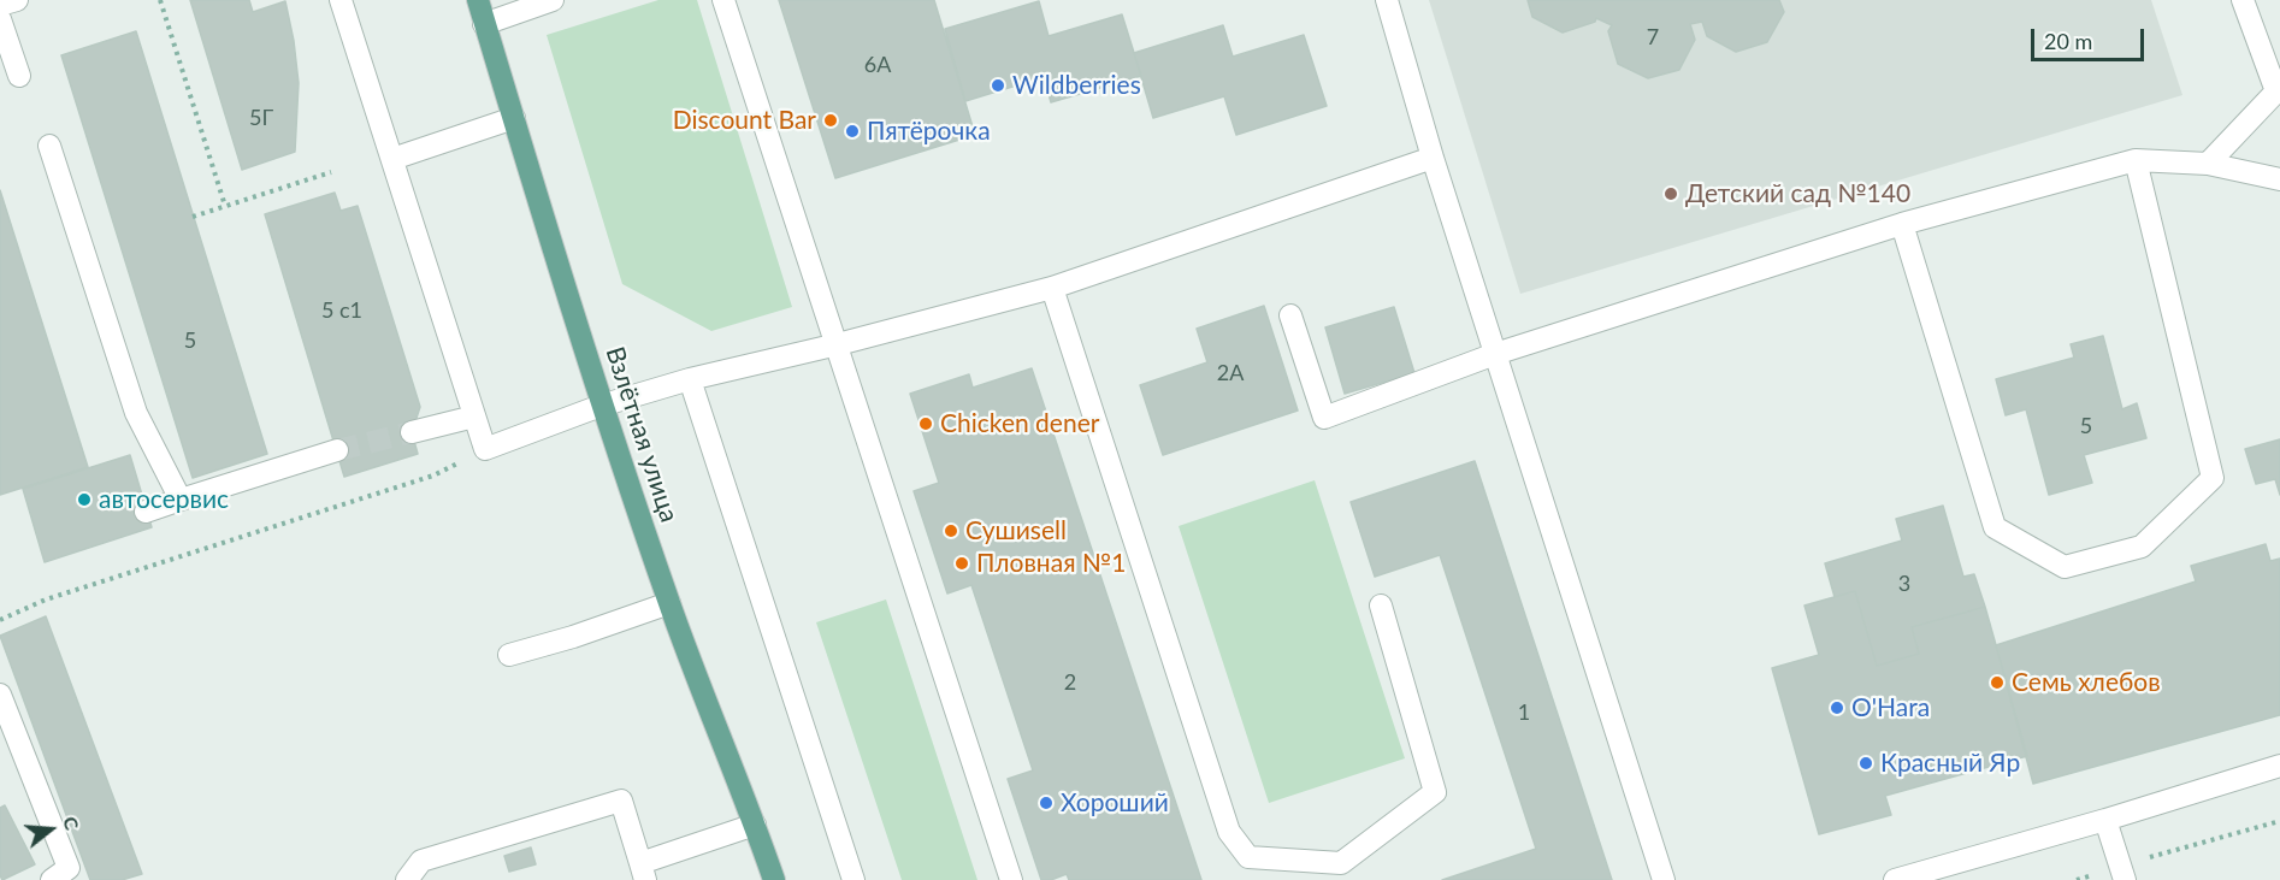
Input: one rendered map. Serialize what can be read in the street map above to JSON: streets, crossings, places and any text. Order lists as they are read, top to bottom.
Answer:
{
  "streets": {
    "main road": ["Взлётная улица"]
  },
  "places": [
    "Wildberries",
    "Discount Bar",
    "Пятёрочка",
    "Детский сад №140",
    "Chicken dener",
    "автосервис",
    "Сушиsell",
    "Пловная №1",
    "Семь хлебов",
    "O'Hara",
    "Красный Яр",
    "Хороший"
  ],
  "house_numbers": [
    "7",
    "6А",
    "5Г",
    "5 с1",
    "5",
    "2А",
    "5",
    "3",
    "2",
    "1"
  ],
  "scale_bar": "20 m",
  "north": "right"
}
